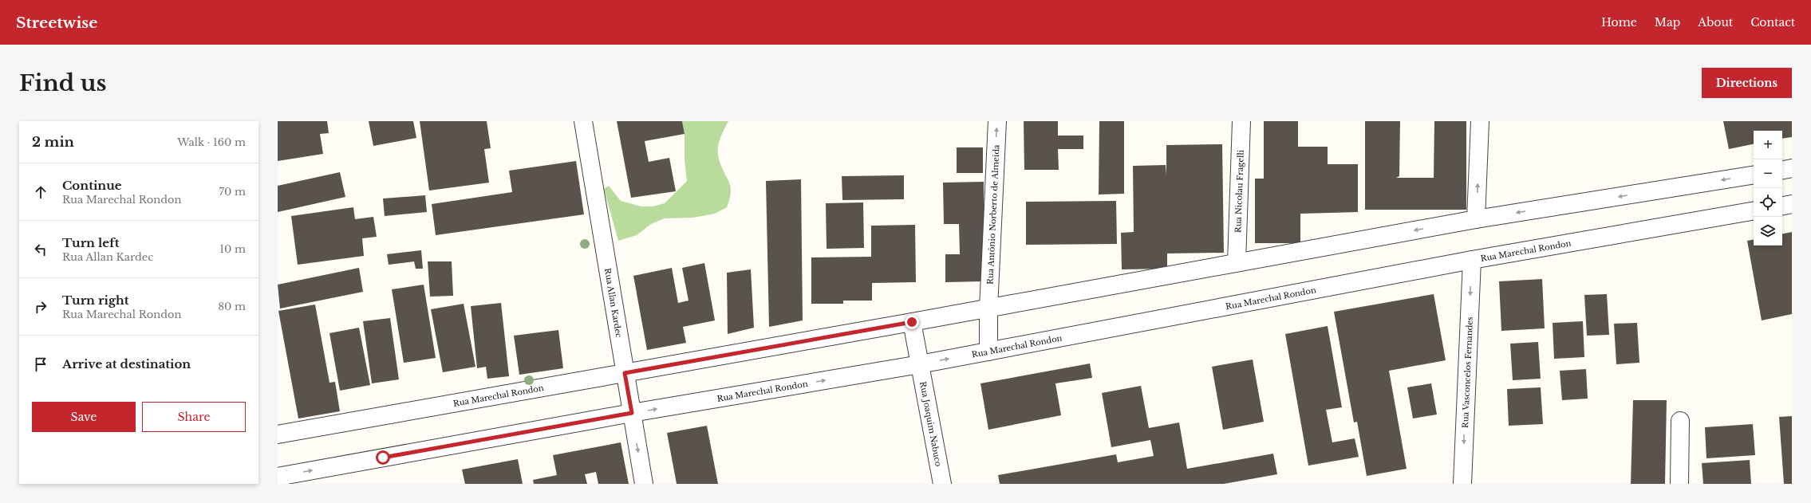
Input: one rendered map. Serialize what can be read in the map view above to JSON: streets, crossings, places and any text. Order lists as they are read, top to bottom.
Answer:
{
  "streets": {
    "street": [
      "Rua Nicolau Fragelli",
      "Rua Antônio Norberto de Almeida",
      "Rua Marechal Rondon",
      "Rua Allan Kardec",
      "Rua Vasconcelos Fernandes",
      "Rua Joaquim Nabuco"
    ]
  },
  "crossings": [
    ["Rua Nicolau Fragelli", "Rua Marechal Rondon"],
    ["Rua Antônio Norberto de Almeida", "Rua Marechal Rondon"],
    ["Rua Marechal Rondon", "Rua Allan Kardec"],
    ["Rua Marechal Rondon", "Rua Vasconcelos Fernandes"],
    ["Rua Marechal Rondon", "Rua Joaquim Nabuco"]
  ],
  "one_way": ["Rua Antônio Norberto de Almeida", "Rua Vasconcelos Fernandes"],
  "page": {
    "header": "Streetwise",
    "nav": [
      "Home",
      "Map",
      "About",
      "Contact"
    ],
    "buttons": [
      "Directions",
      ["Save", "Share"]
    ],
    "title": "Find us",
    "heading": ["2 min", "Walk · 160 m"],
    "map_buttons": ["+", "−"],
    "list": [
      ["Continue", "Rua Marechal Rondon", "70 m"],
      ["Turn left", "Rua Allan Kardec", "10 m"],
      ["Turn right", "Rua Marechal Rondon", "80 m"],
      "Arrive at destination"
    ]
  }
}
